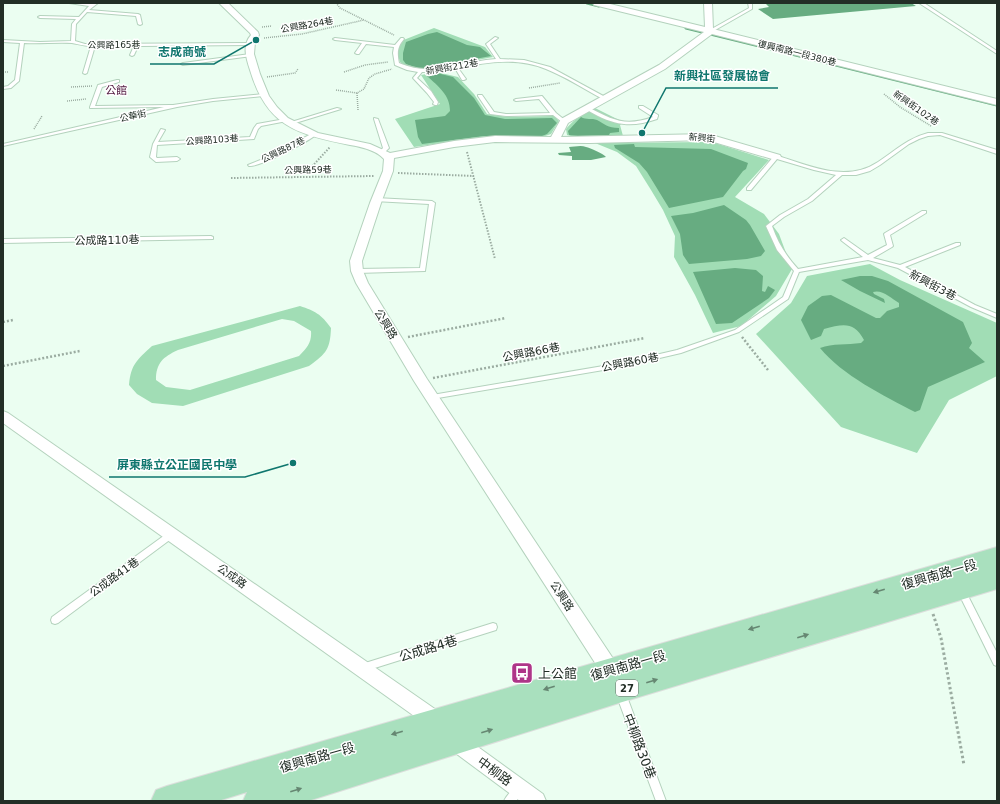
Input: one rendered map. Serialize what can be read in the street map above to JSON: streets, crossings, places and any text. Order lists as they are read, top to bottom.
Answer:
{
  "streets": {
    "main road": ["復興南路一段", "27"],
    "street": [
      "復興南路一段380巷",
      "新興街",
      "公興路",
      "公成路",
      "中柳路"
    ],
    "lane": [
      "公興路165巷",
      "新興街212巷",
      "公華街",
      "公興路103巷",
      "公興路87巷",
      "公成路110巷",
      "新興街3巷",
      "公興路60巷",
      "公成路41巷",
      "公成路4巷",
      "中柳路30巷"
    ],
    "path": [
      "公興路264巷",
      "新興街102巷",
      "公興路59巷",
      "公興路66巷"
    ]
  },
  "crossings": [
    ["公興路264巷", "公興路165巷"],
    ["新興街102巷", "新興街"],
    ["新興街3巷", "公興路60巷"],
    ["公興路", "公興路66巷"],
    ["公興路", "公興路60巷"],
    ["公興路", "復興南路一段"],
    ["公興路", "中柳路30巷"],
    ["復興南路一段", "公成路"],
    ["復興南路一段", "中柳路30巷"],
    ["復興南路一段", "中柳路"],
    ["公成路", "公成路41巷"],
    ["公成路", "公成路4巷"],
    ["公成路", "中柳路"]
  ],
  "districts": ["公館"],
  "places": {
    "other": ["志成商號", "新興社區發展協會", "屏東縣立公正國民中學"],
    "bus stop": ["上公館"]
  }
}
